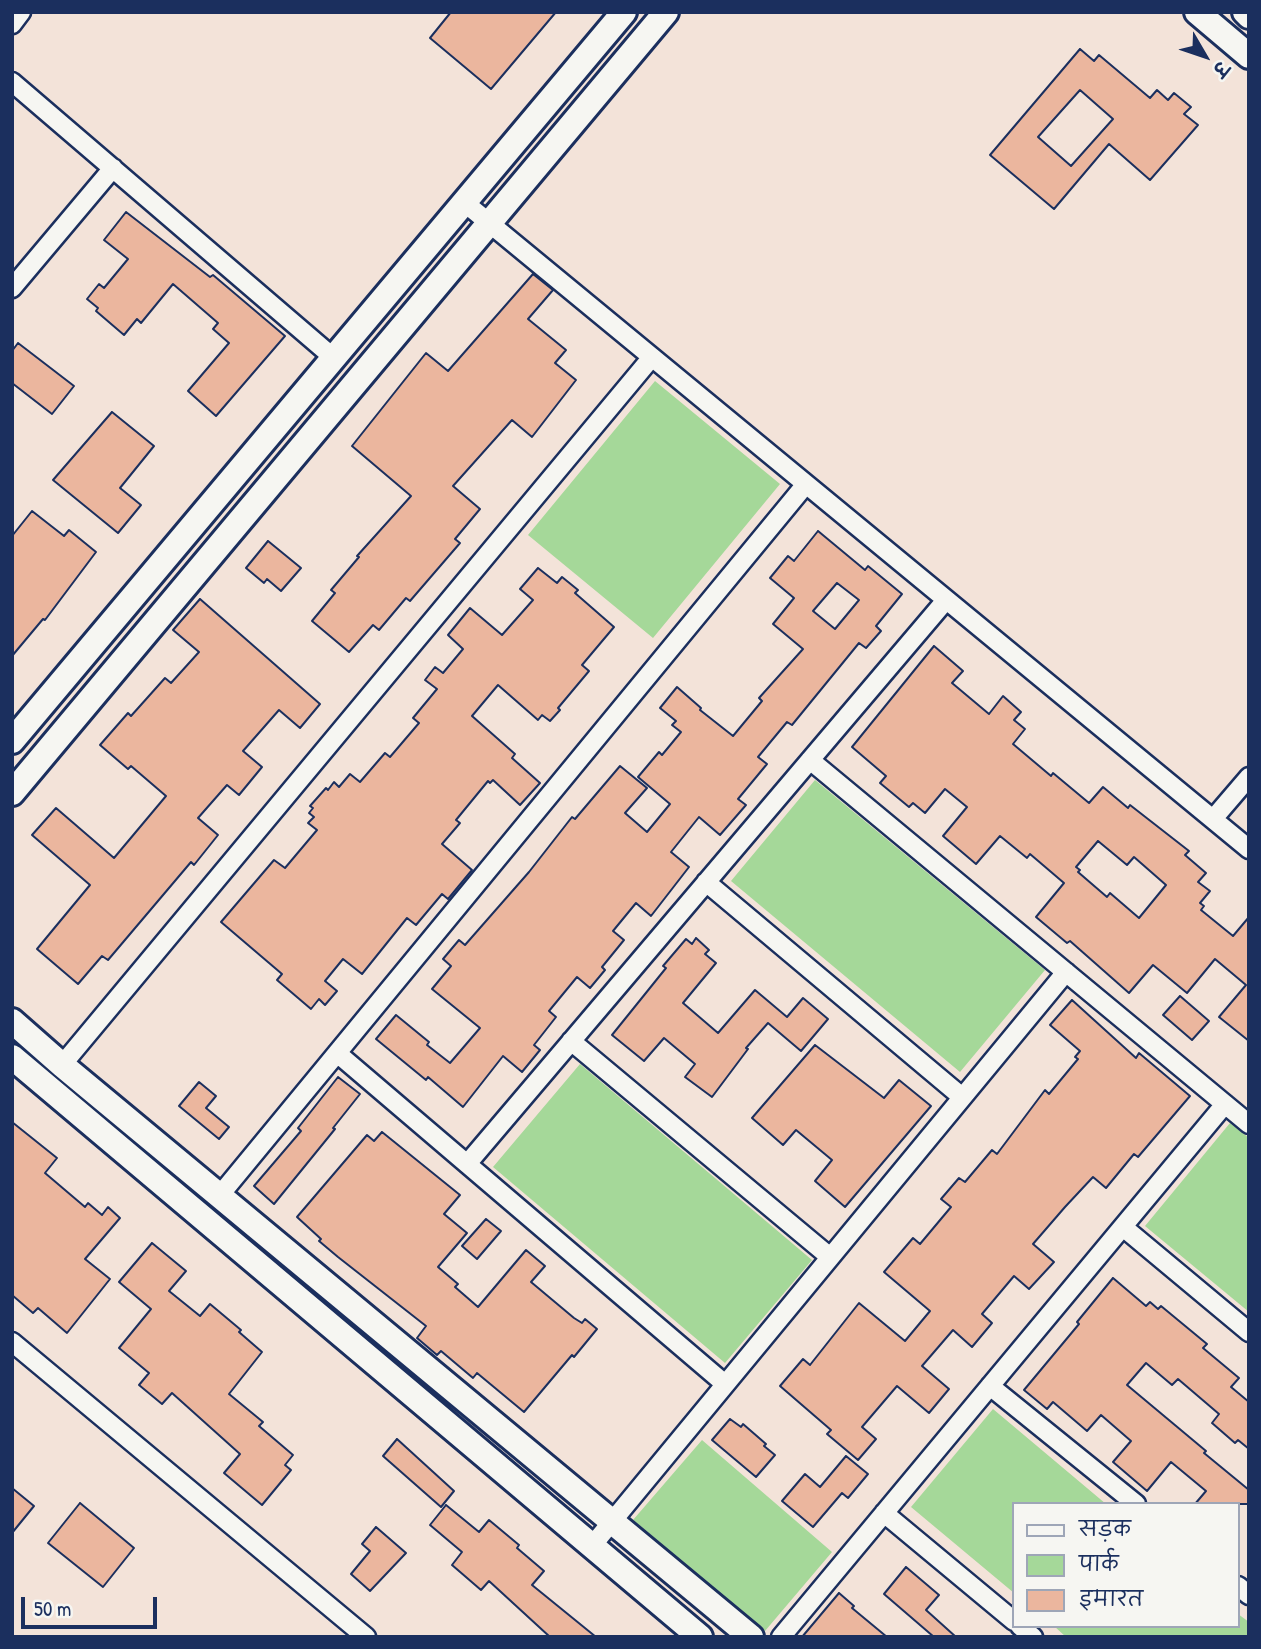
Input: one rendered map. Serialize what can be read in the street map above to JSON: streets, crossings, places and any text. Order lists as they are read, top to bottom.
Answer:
{
  "legend": ["सड़क", "पार्क", "इमारत"],
  "scale_bar": "50 m",
  "north": "bottom right"
}
